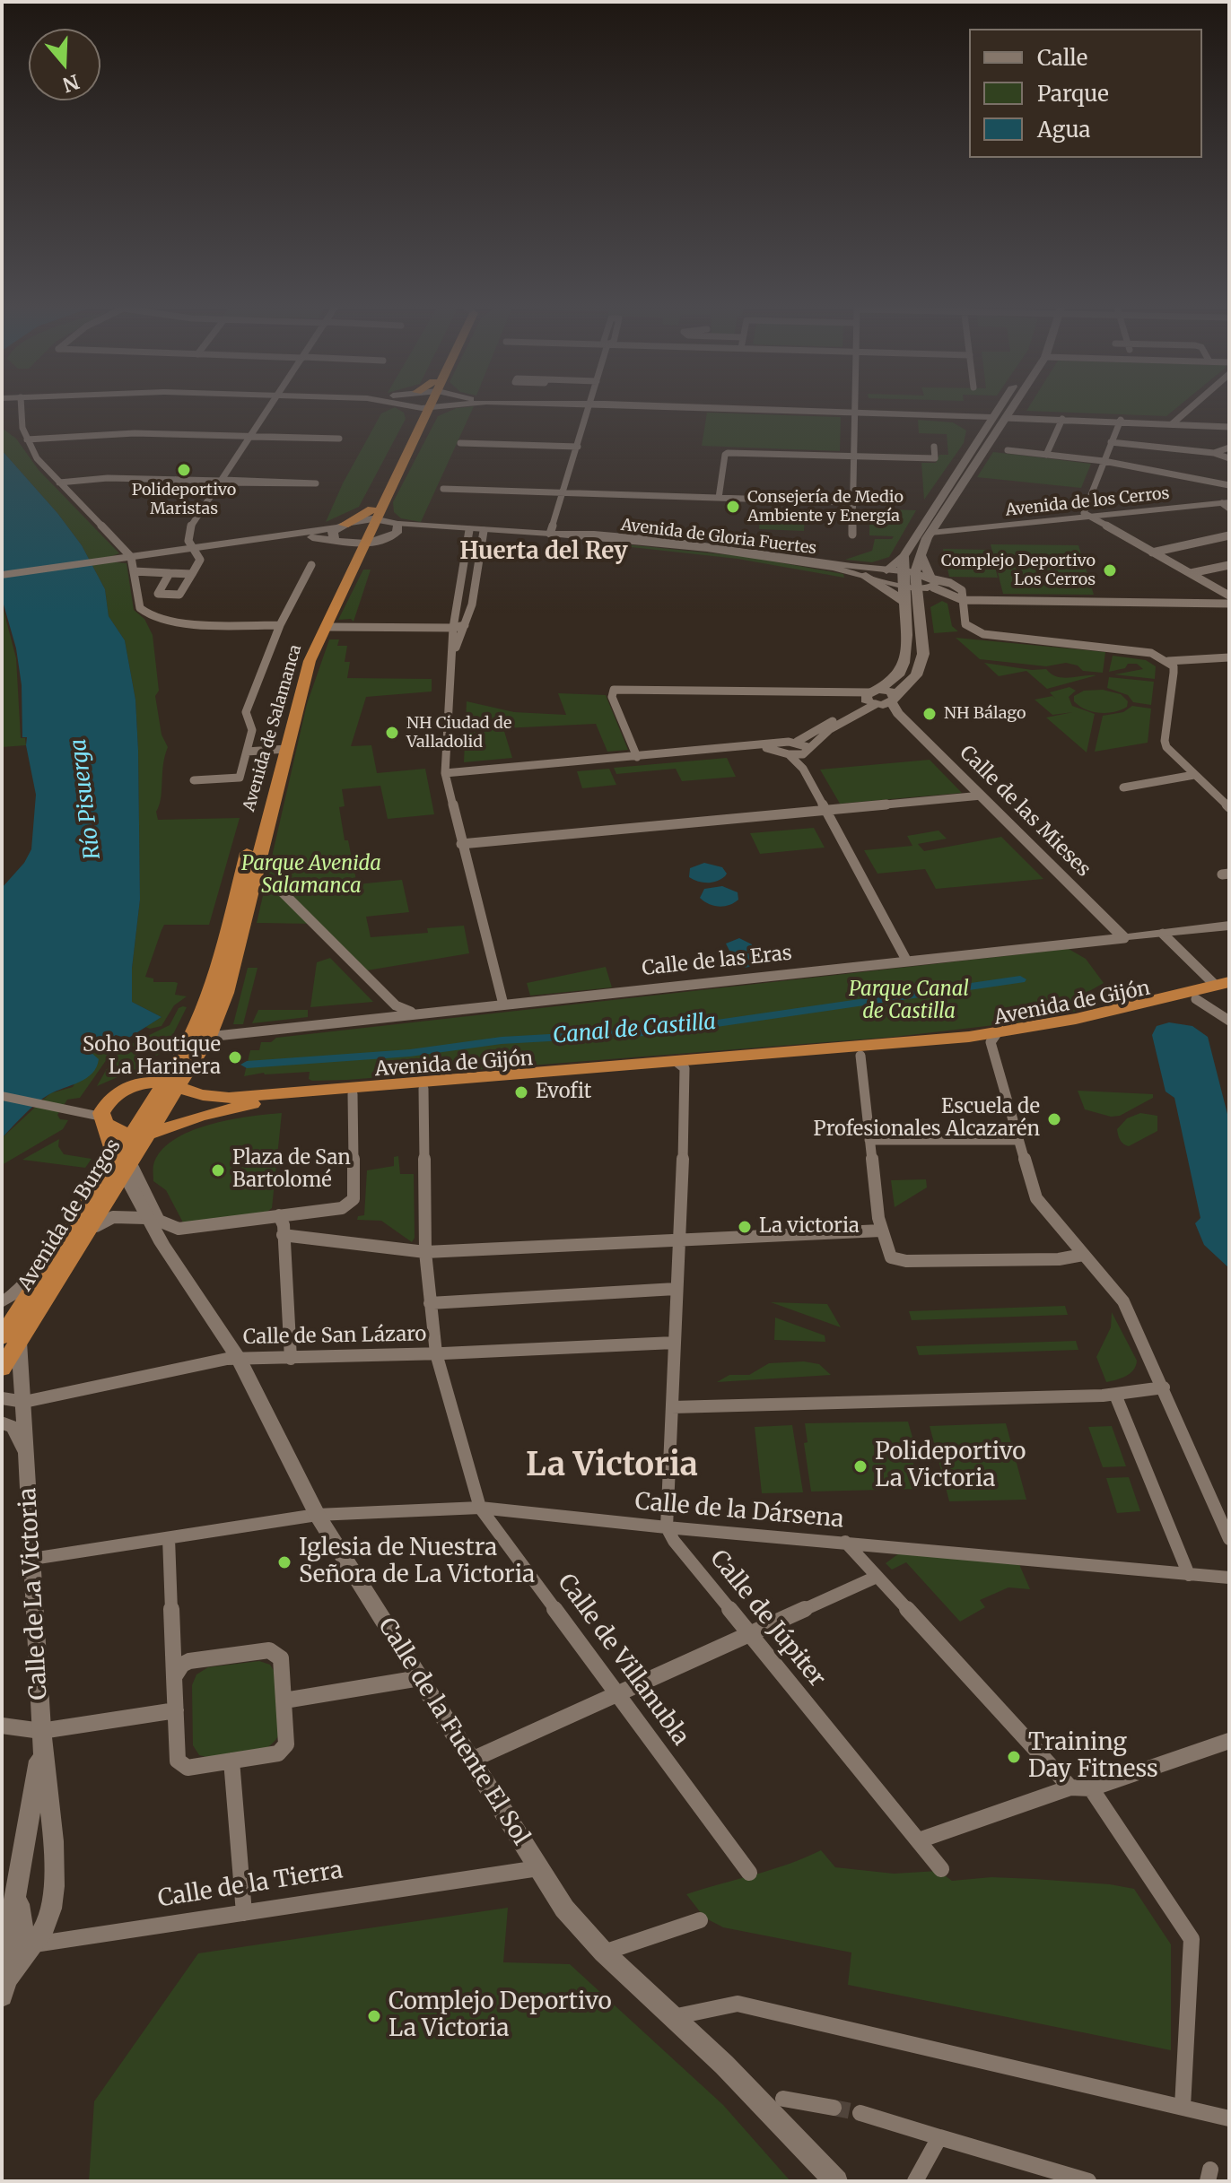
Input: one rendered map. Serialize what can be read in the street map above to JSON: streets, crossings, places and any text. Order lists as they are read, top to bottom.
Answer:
{
  "streets": {
    "highway": ["Avenida de Salamanca", "Avenida de Gijón", "Avenida de Burgos"],
    "main road": ["Calle de las Mieses", "Calle de las Eras"],
    "street": [
      "Avenida de los Cerros",
      "Avenida de Gloria Fuertes",
      "Calle de San Lázaro",
      "Calle de la Dársena",
      "Calle de La Victoria",
      "Calle de Júpiter",
      "Calle de Villanubla",
      "Calle de la Fuente El Sol",
      "Calle de la Tierra"
    ]
  },
  "crossings": [
    ["Avenida de Salamanca", "Calle de las Eras"],
    ["Avenida de Salamanca", "Avenida de Gijón"],
    ["Avenida de Salamanca", "Avenida de Burgos"],
    ["Calle de las Mieses", "Calle de las Eras"],
    ["Avenida de Gijón", "Avenida de Burgos"],
    ["Avenida de Gijón", "Calle de Villanubla"],
    ["Avenida de Burgos", "Calle de La Victoria"],
    ["Avenida de Burgos", "Calle de la Fuente El Sol"],
    ["Calle de San Lázaro", "Calle de La Victoria"],
    ["Calle de San Lázaro", "Calle de Villanubla"],
    ["Calle de San Lázaro", "Calle de la Fuente El Sol"],
    ["Calle de la Dársena", "Calle de La Victoria"],
    ["Calle de la Dársena", "Calle de Júpiter"],
    ["Calle de la Dársena", "Calle de Villanubla"],
    ["Calle de la Dársena", "Calle de la Fuente El Sol"],
    ["Calle de La Victoria", "Calle de la Tierra"],
    ["Calle de la Fuente El Sol", "Calle de la Tierra"]
  ],
  "districts": ["Huerta del Rey", "La Victoria"],
  "water": ["Río Pisuerga", "Canal de Castilla"],
  "parks": ["Parque Avenida Salamanca", "Parque Canal de Castilla"],
  "places": [
    "Polideportivo Maristas",
    "Consejería de Medio Ambiente y Energía",
    "Complejo Deportivo Los Cerros",
    "NH Bálago",
    "NH Ciudad de Valladolid",
    "Soho Boutique La Harinera",
    "Evofit",
    "Escuela de Profesionales Alcazarén",
    "Plaza de San Bartolomé",
    "La victoria",
    "Polideportivo La Victoria",
    "Iglesia de Nuestra Señora de La Victoria",
    "Training Day Fitness",
    "Complejo Deportivo La Victoria"
  ],
  "legend": ["Calle", "Parque", "Agua"],
  "north": "bottom"
}
